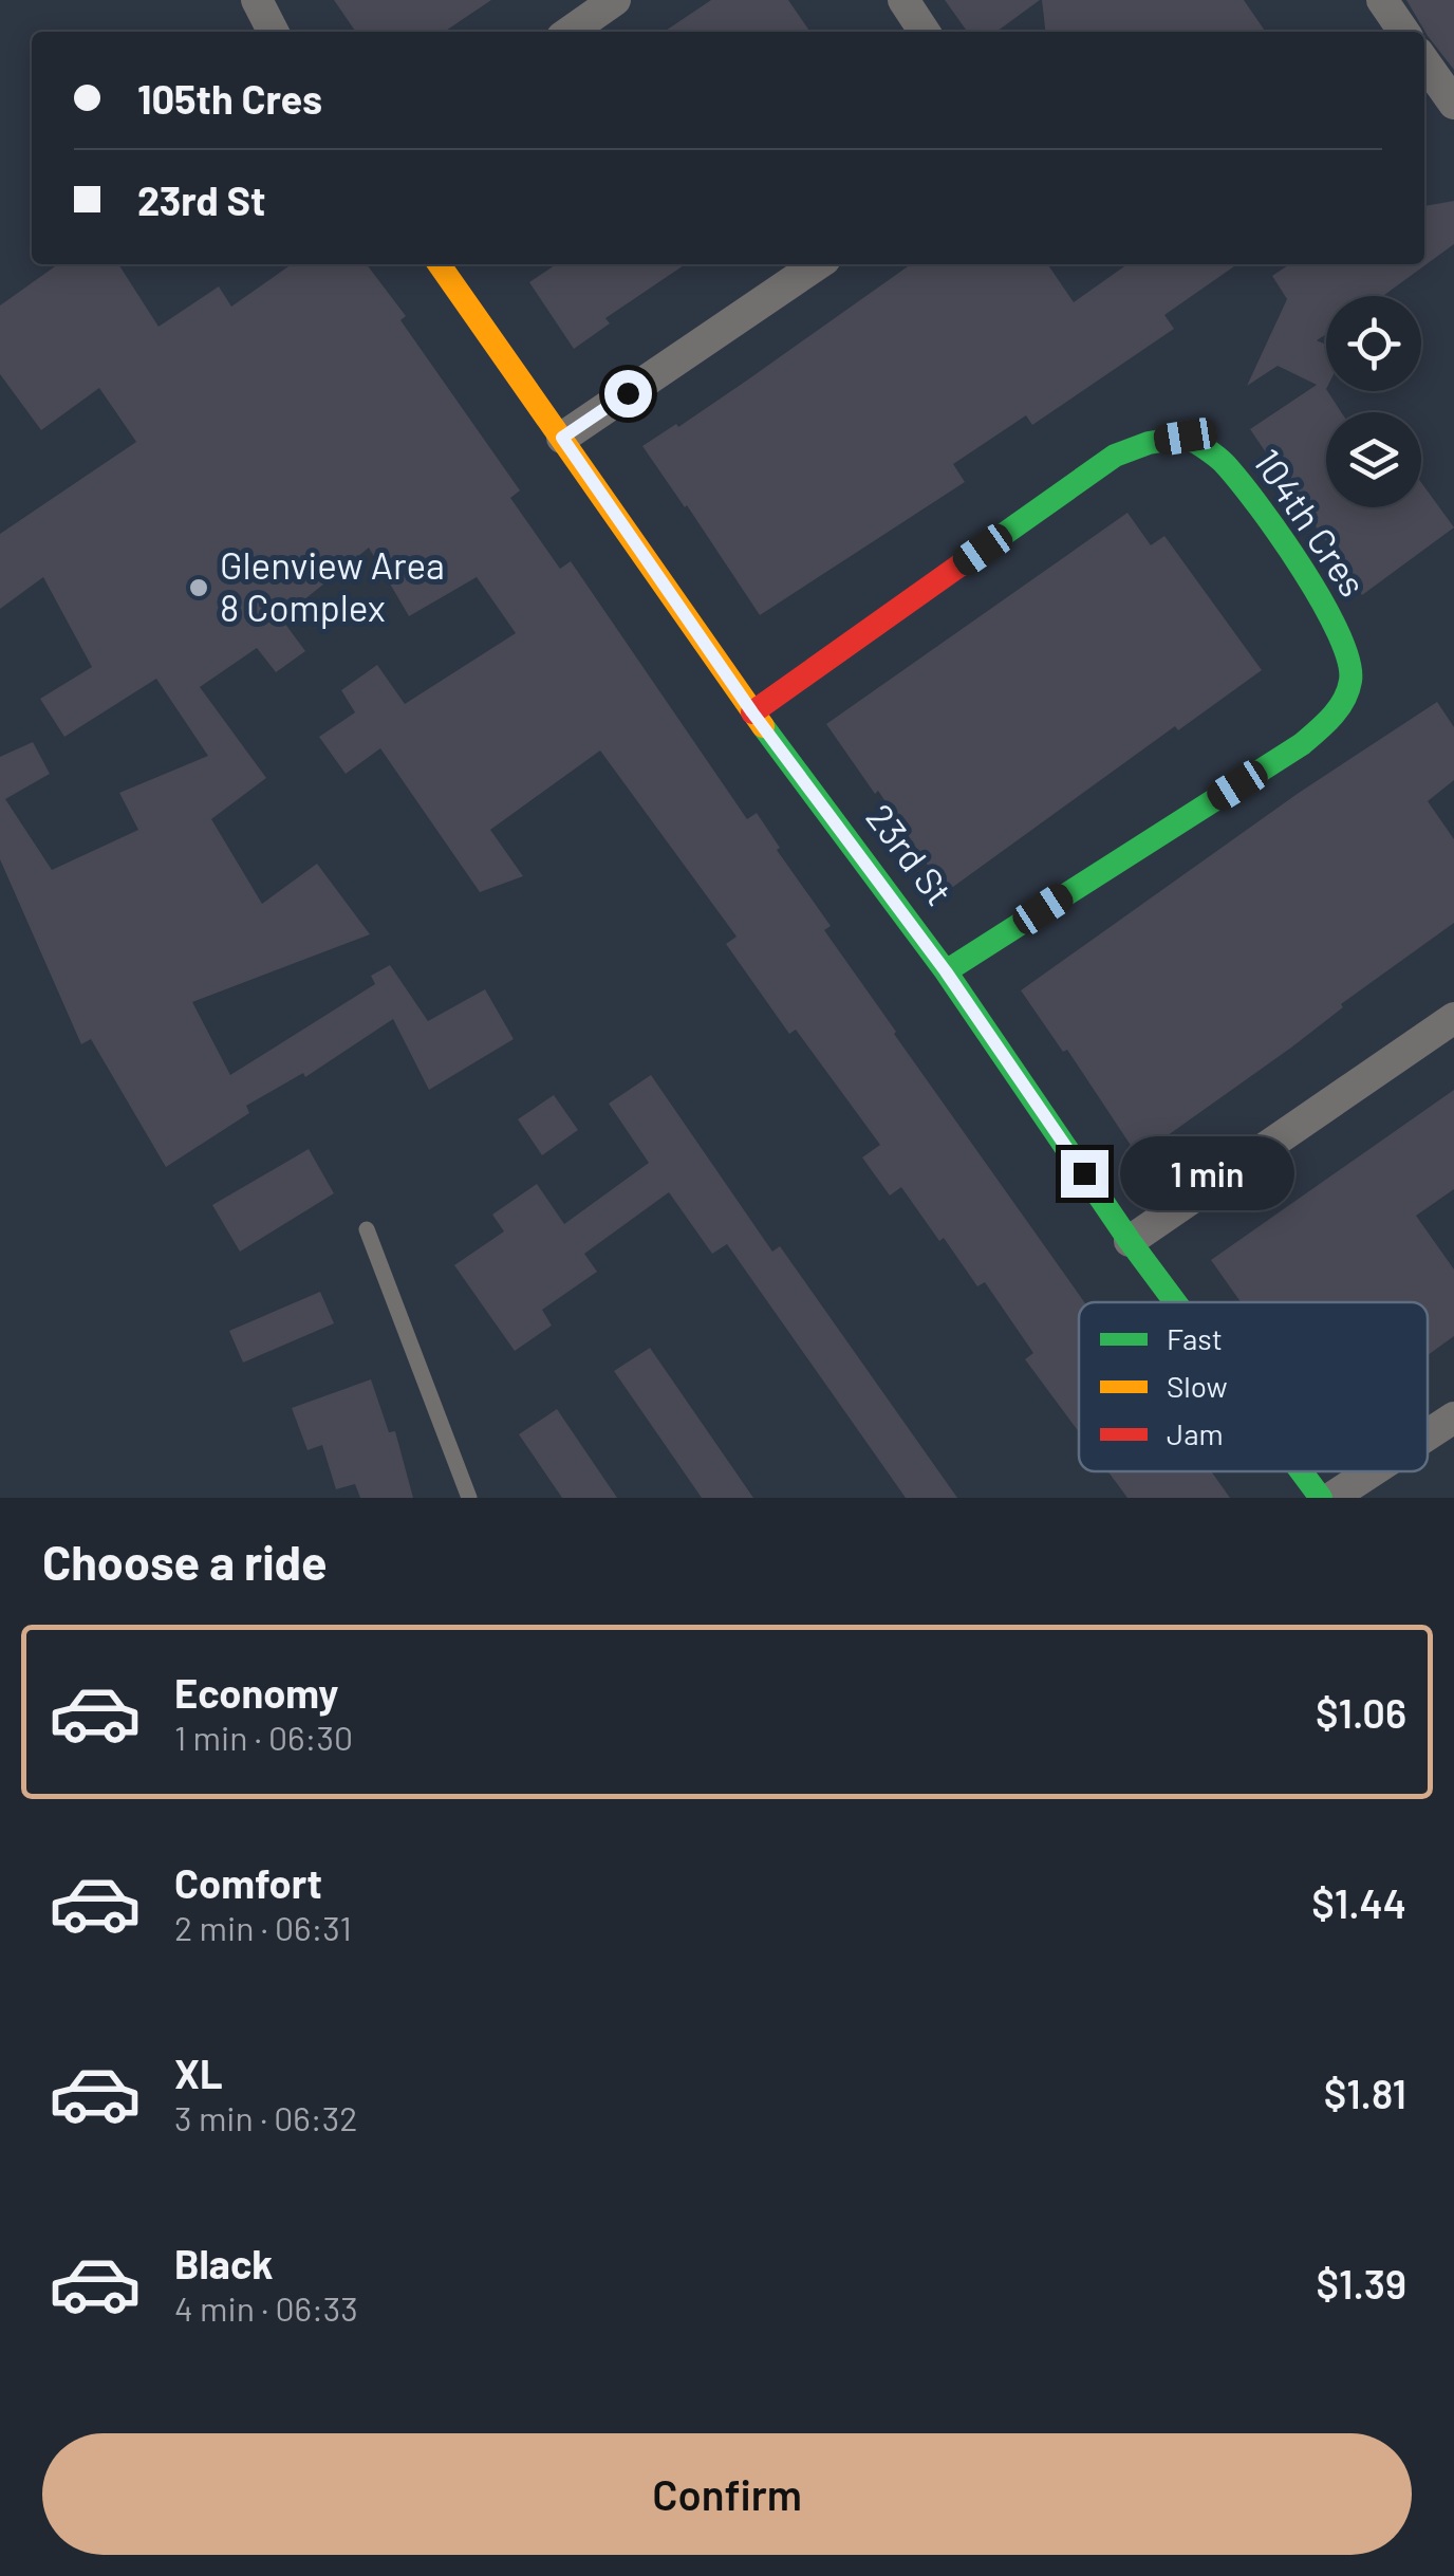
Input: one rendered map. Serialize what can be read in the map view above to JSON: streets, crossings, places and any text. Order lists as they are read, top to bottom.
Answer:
{
  "streets": {
    "street": ["104th Cres", "23rd St"]
  },
  "crossings": [
    ["104th Cres", "23rd St"]
  ],
  "places": ["Glenview Area 8 Complex"],
  "legend": ["Fast", "Slow", "Jam"],
  "page": {
    "banner": ["105th Cres", "23rd St"],
    "bubble": "1 min",
    "heading": "Choose a ride",
    "list": [
      {
        "name": "Economy",
        "note": "1 min · 06:30",
        "value": "$1.06"
      },
      {
        "name": "Comfort",
        "note": "2 min · 06:31",
        "value": "$1.44"
      },
      {
        "name": "XL",
        "note": "3 min · 06:32",
        "value": "$1.81"
      },
      {
        "name": "Black",
        "note": "4 min · 06:33",
        "value": "$1.39"
      }
    ],
    "buttons": "Confirm"
  }
}
